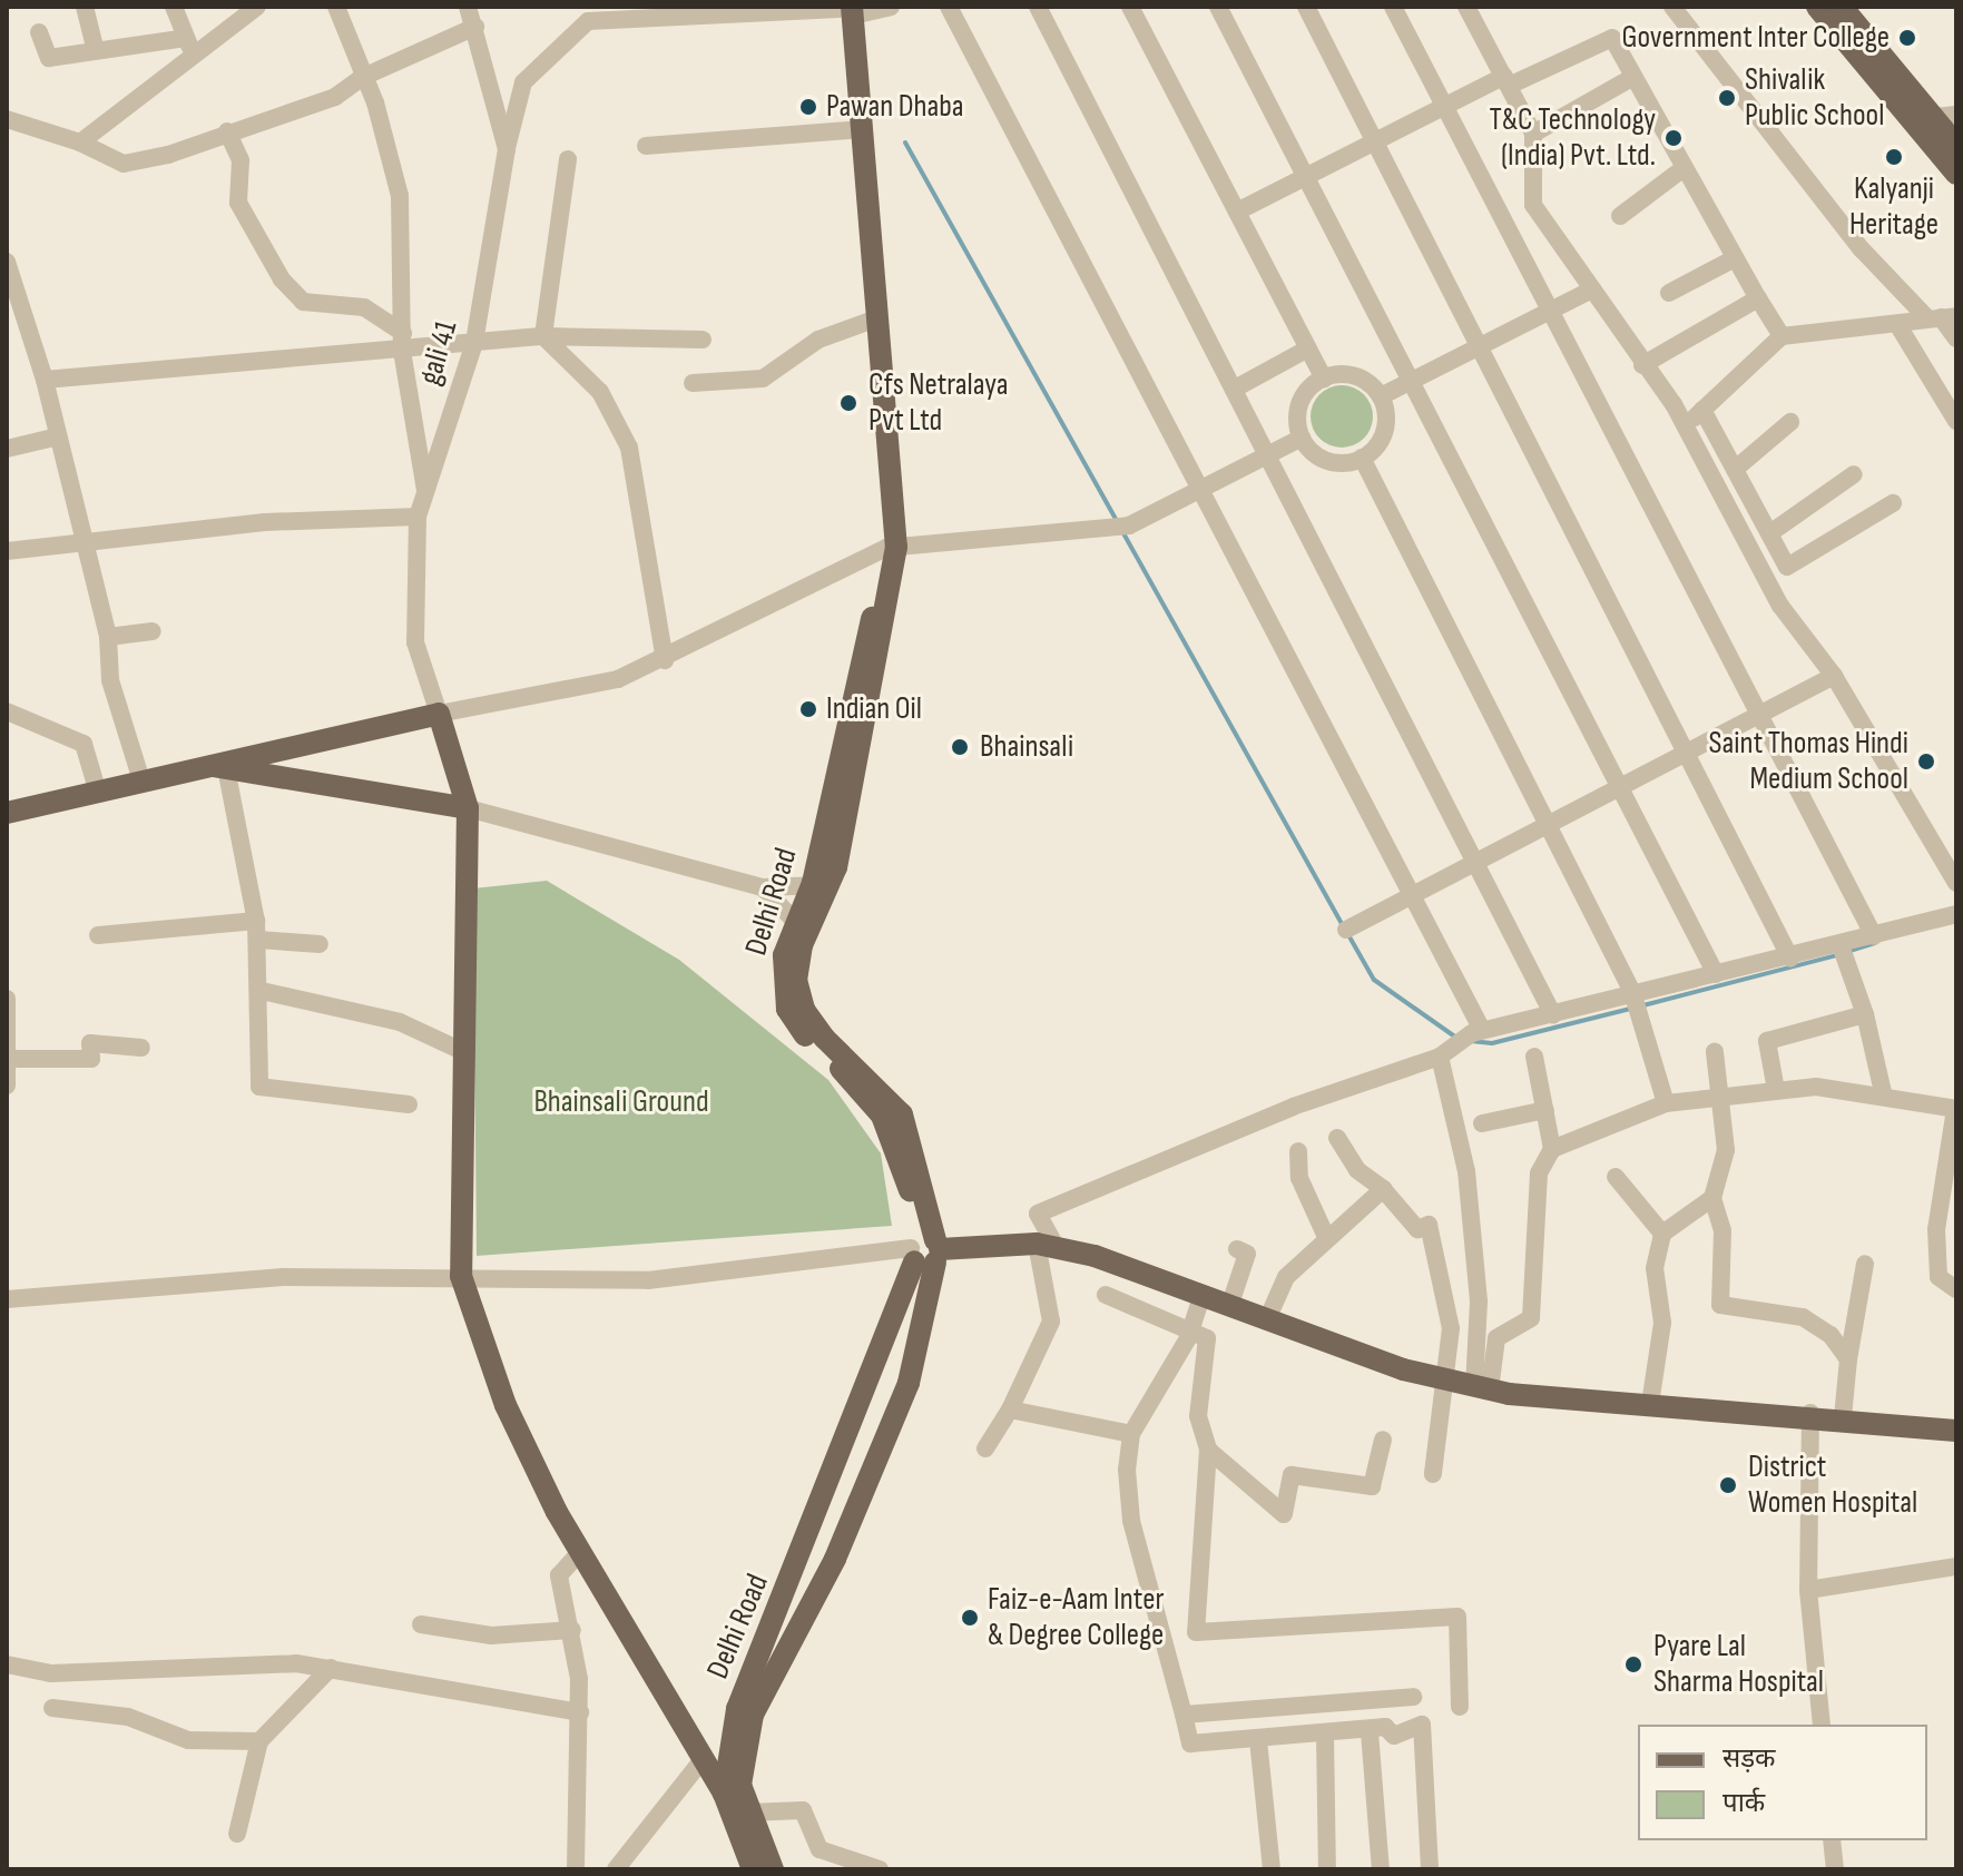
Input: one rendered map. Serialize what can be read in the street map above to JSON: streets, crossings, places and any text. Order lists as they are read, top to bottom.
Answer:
{
  "streets": {
    "main road": ["Delhi Road"],
    "street": ["gali 41"]
  },
  "parks": ["Bhainsali Ground"],
  "places": [
    "Government Inter College",
    "Shivalik Public School",
    "Pawan Dhaba",
    "T&C Technology (India) Pvt. Ltd.",
    "Kalyanji Heritage",
    "Cfs Netralaya Pvt Ltd",
    "Indian Oil",
    "Bhainsali",
    "Saint Thomas Hindi Medium School",
    "District Women Hospital",
    "Faiz-e-Aam Inter & Degree College",
    "Pyare Lal Sharma Hospital"
  ],
  "legend": ["सड़क", "पार्क"]
}
